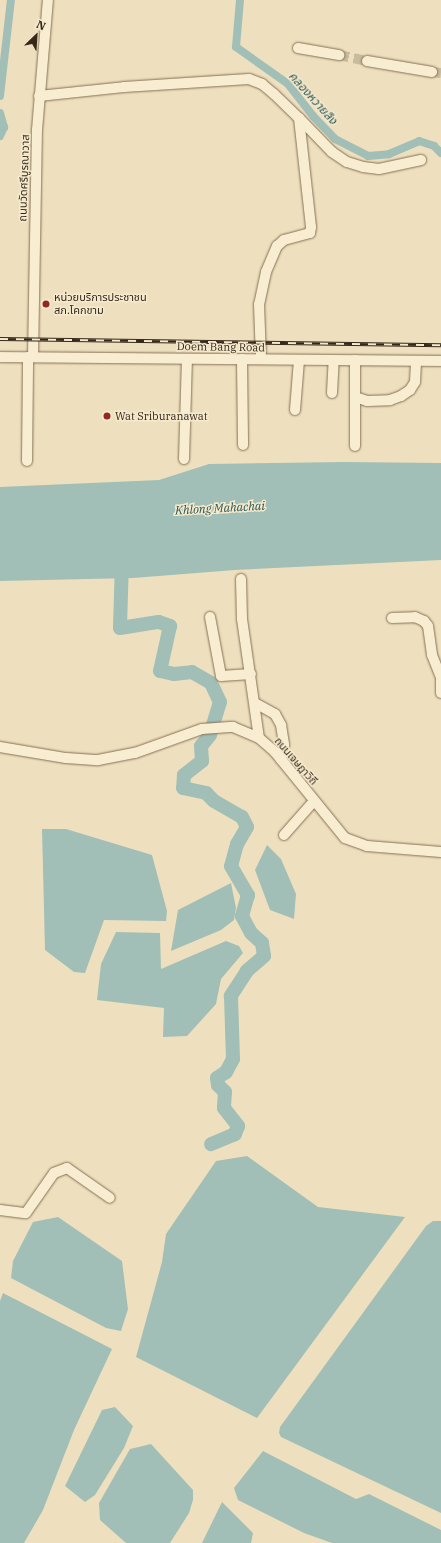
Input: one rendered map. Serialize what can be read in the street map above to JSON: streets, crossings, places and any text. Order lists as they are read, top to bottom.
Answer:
{
  "streets": {
    "street": ["ถนนวัดศรีบูรณาวาส", "Doem Bang Road", "ถนนเจษฎาวิถี"]
  },
  "crossings": [
    ["ถนนวัดศรีบูรณาวาส", "Doem Bang Road"]
  ],
  "water": ["คลองหวายลิง", "Khlong Mahachai"],
  "places": ["หน่วยบริการประชาชน สภ.โคกขาม", "Wat Sriburanawat"],
  "north": "top right"
}
